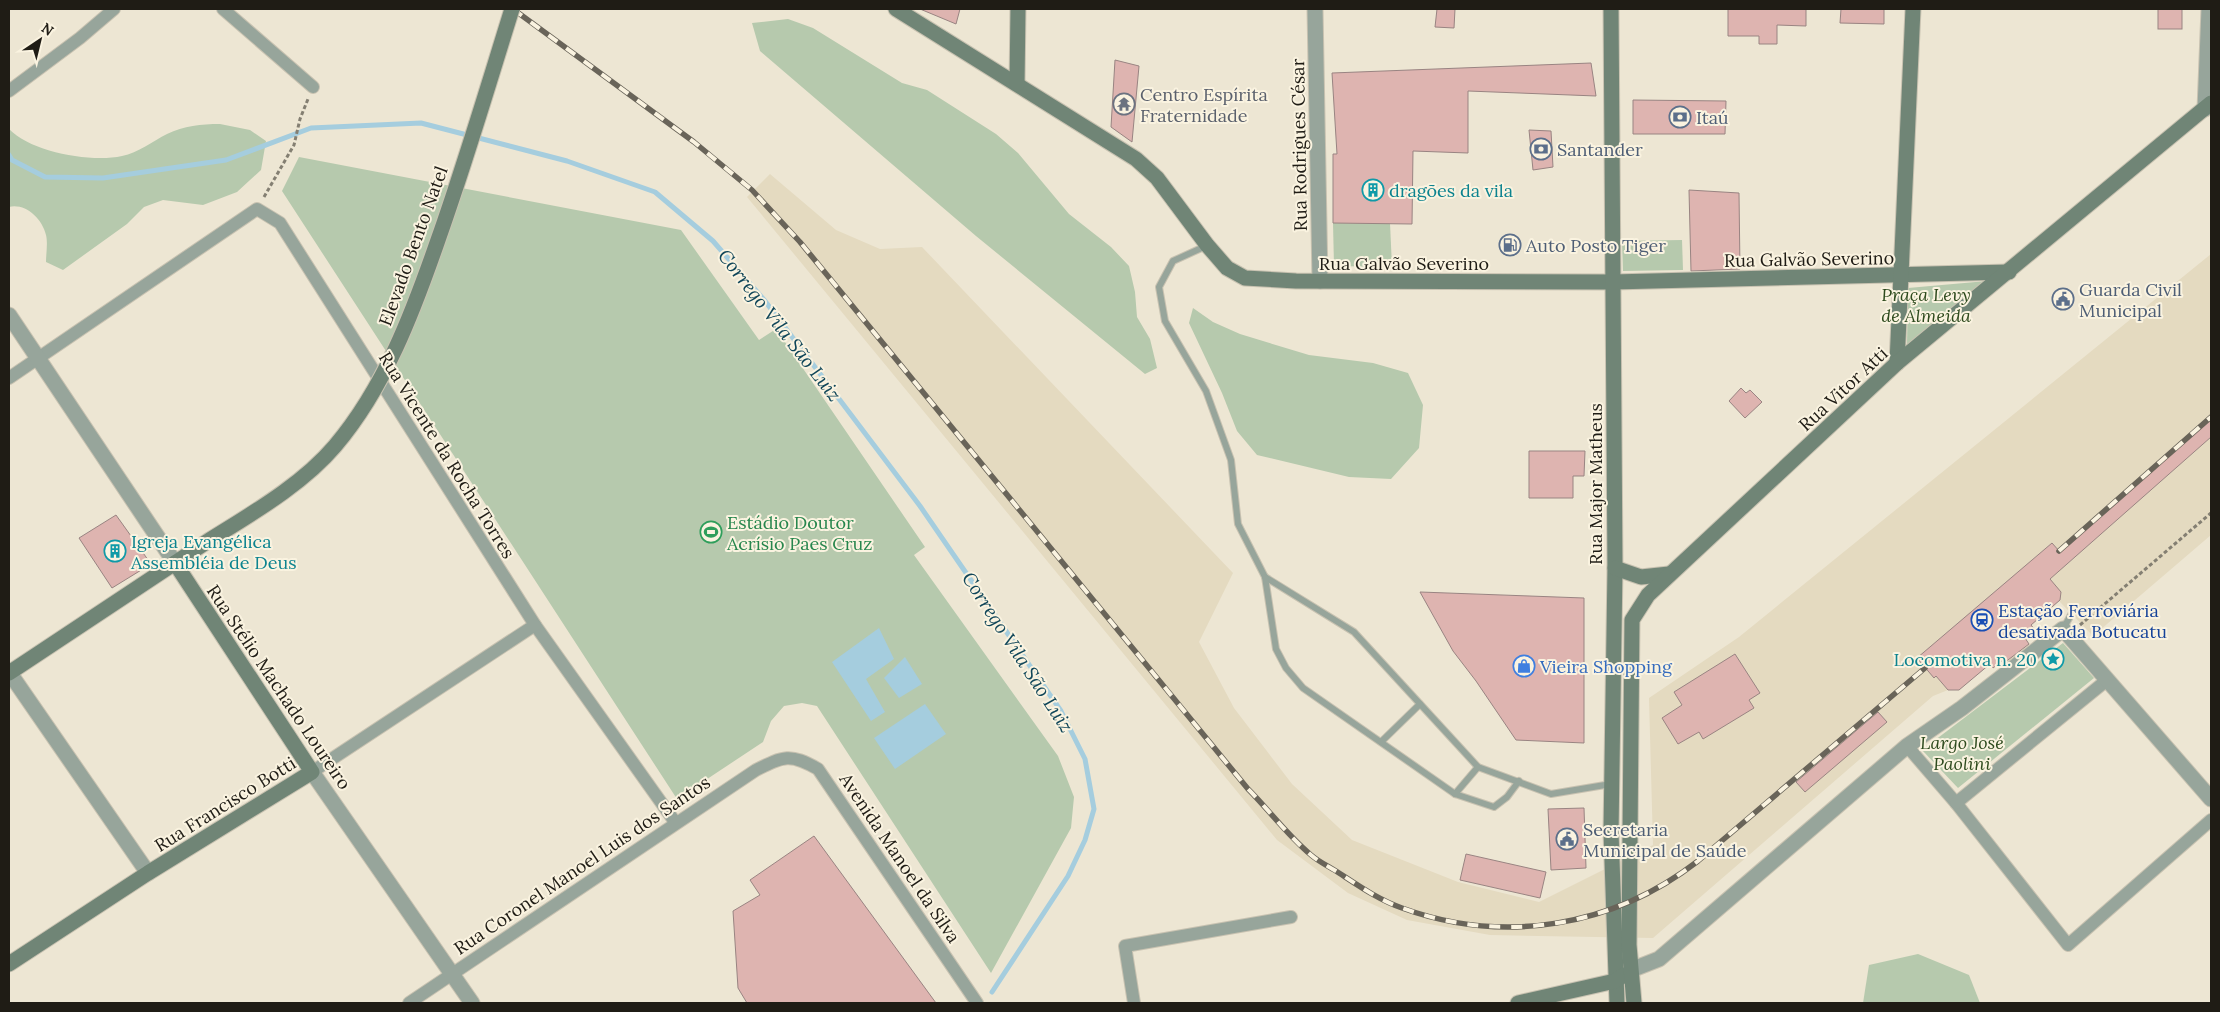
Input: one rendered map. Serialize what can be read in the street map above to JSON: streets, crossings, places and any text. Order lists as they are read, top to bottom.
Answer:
{
  "streets": {
    "main road": [
      "Elevado Bento Natel",
      "Rua Galvão Severino",
      "Rua Vitor Atti",
      "Rua Major Matheus",
      "Rua Stélio Machado Loureiro",
      "Rua Francisco Botti"
    ],
    "street": [
      "Rua Rodrigues César",
      "Rua Vicente da Rocha Torres",
      "Avenida Manoel da Silva",
      "Rua Coronel Manoel Luis dos Santos"
    ]
  },
  "crossings": [
    ["Rua Rodrigues César", "Rua Galvão Severino"],
    ["Elevado Bento Natel", "Rua Stélio Machado Loureiro"],
    ["Rua Galvão Severino", "Rua Vitor Atti"],
    ["Rua Galvão Severino", "Rua Major Matheus"],
    ["Rua Vicente da Rocha Torres", "Rua Francisco Botti"],
    ["Rua Vicente da Rocha Torres", "Rua Coronel Manoel Luis dos Santos"],
    ["Rua Stélio Machado Loureiro", "Rua Francisco Botti"],
    ["Rua Stélio Machado Loureiro", "Rua Coronel Manoel Luis dos Santos"],
    ["Avenida Manoel da Silva", "Rua Coronel Manoel Luis dos Santos"]
  ],
  "water": ["Corrego Vila São Luiz"],
  "parks": ["Praça Levy de Almeida", "Largo José Paolini"],
  "places": {
    "temple": ["Centro Espírita Fraternidade"],
    "bank": ["Itaú", "Santander"],
    "building": ["dragões da vila", "Igreja Evangélica Assembléia de Deus"],
    "fuel station": ["Auto Posto Tiger"],
    "public building": ["Guarda Civil Municipal", "Secretaria Municipal de Saúde"],
    "sports": ["Estádio Doutor Acrísio Paes Cruz"],
    "station": ["Estação Ferroviária desativada Botucatu"],
    "place": ["Locomotiva n. 20"],
    "shop": ["Vieira Shopping"]
  },
  "north": "top right"
}
